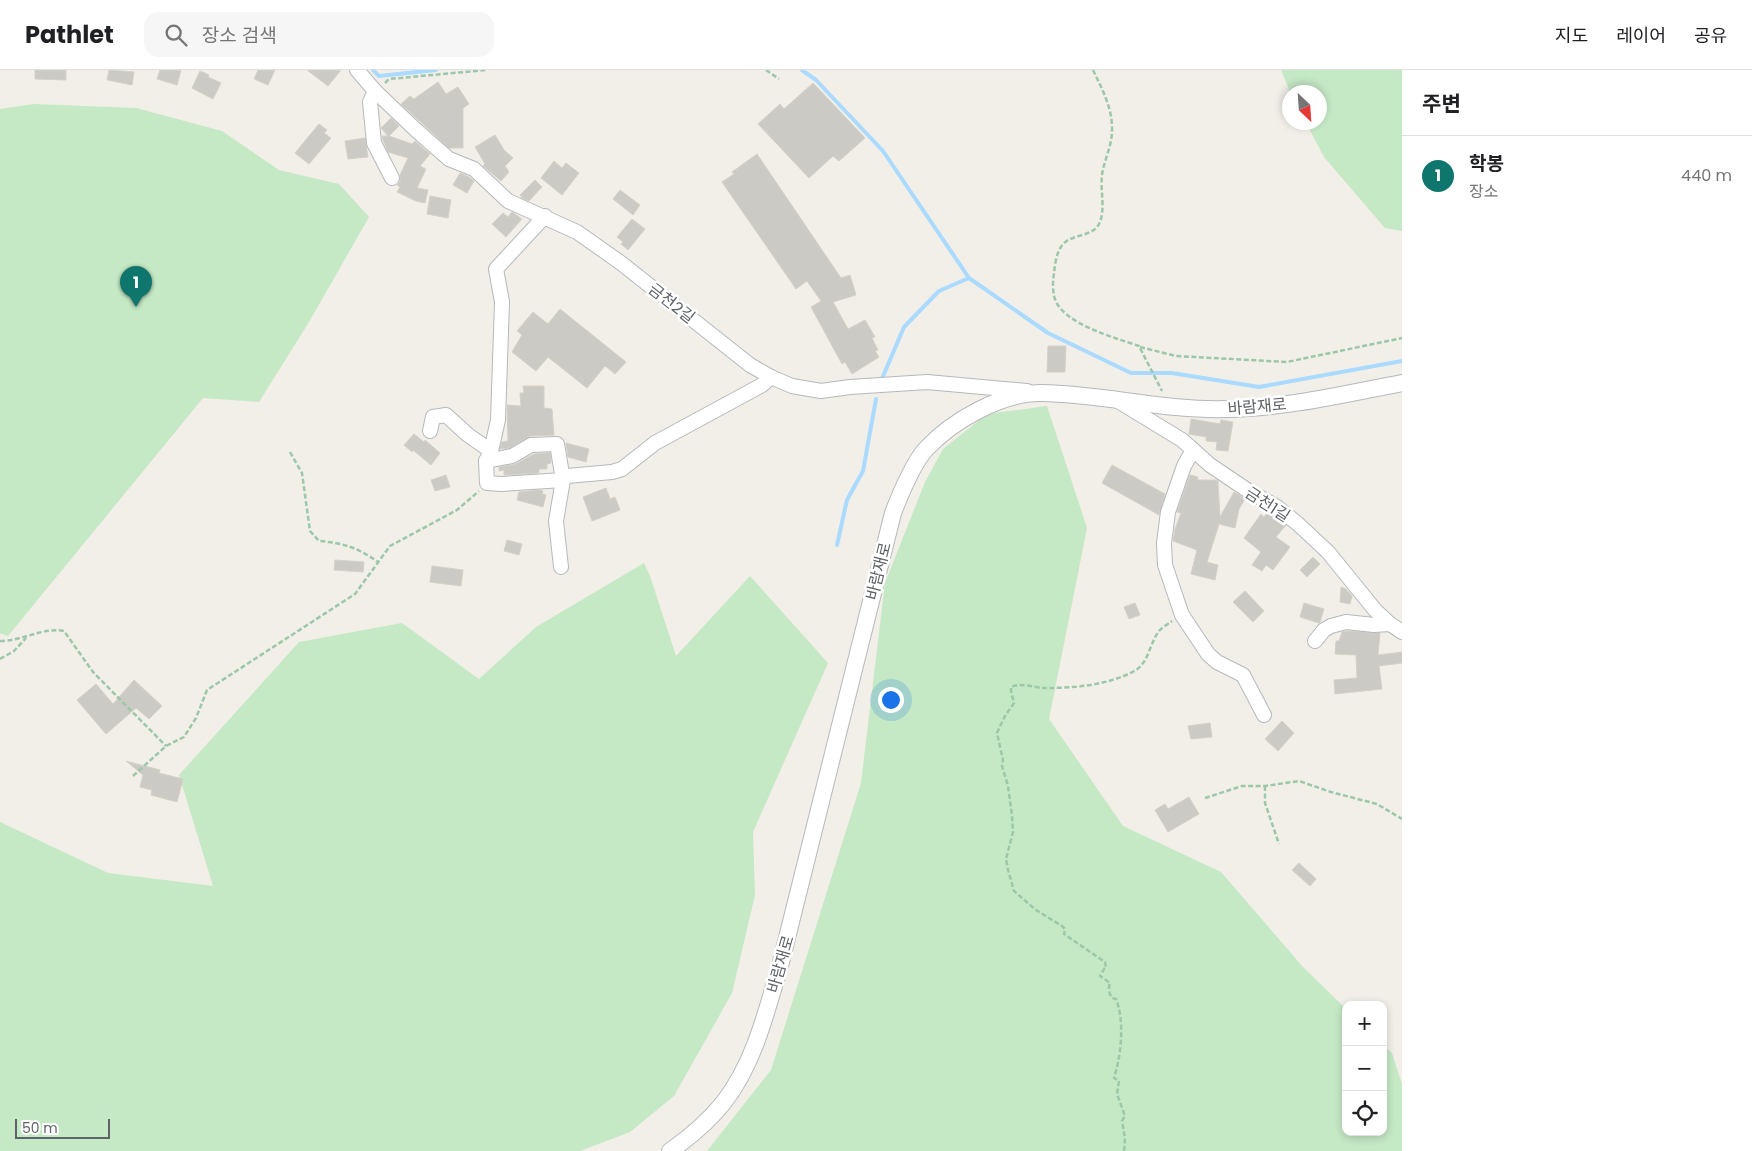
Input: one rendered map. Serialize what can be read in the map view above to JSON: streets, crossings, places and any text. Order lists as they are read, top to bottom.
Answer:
{
  "streets": {
    "street": ["금천2길", "바람재로", "금천1길"]
  },
  "crossings": [
    ["금천2길", "바람재로"],
    ["바람재로", "금천1길"]
  ],
  "scale_bar": "50 m",
  "north": "bottom right",
  "page": {
    "header": "Pathlet",
    "search": "장소 검색",
    "nav": ["지도", "레이어", "공유"],
    "heading": "주변",
    "list": [
      {
        "mark": "1",
        "name": "학봉",
        "note": "장소",
        "value": "440 m"
      }
    ],
    "pins": "1",
    "map_buttons": ["+", "−"],
    "scale": "50 m"
  }
}
